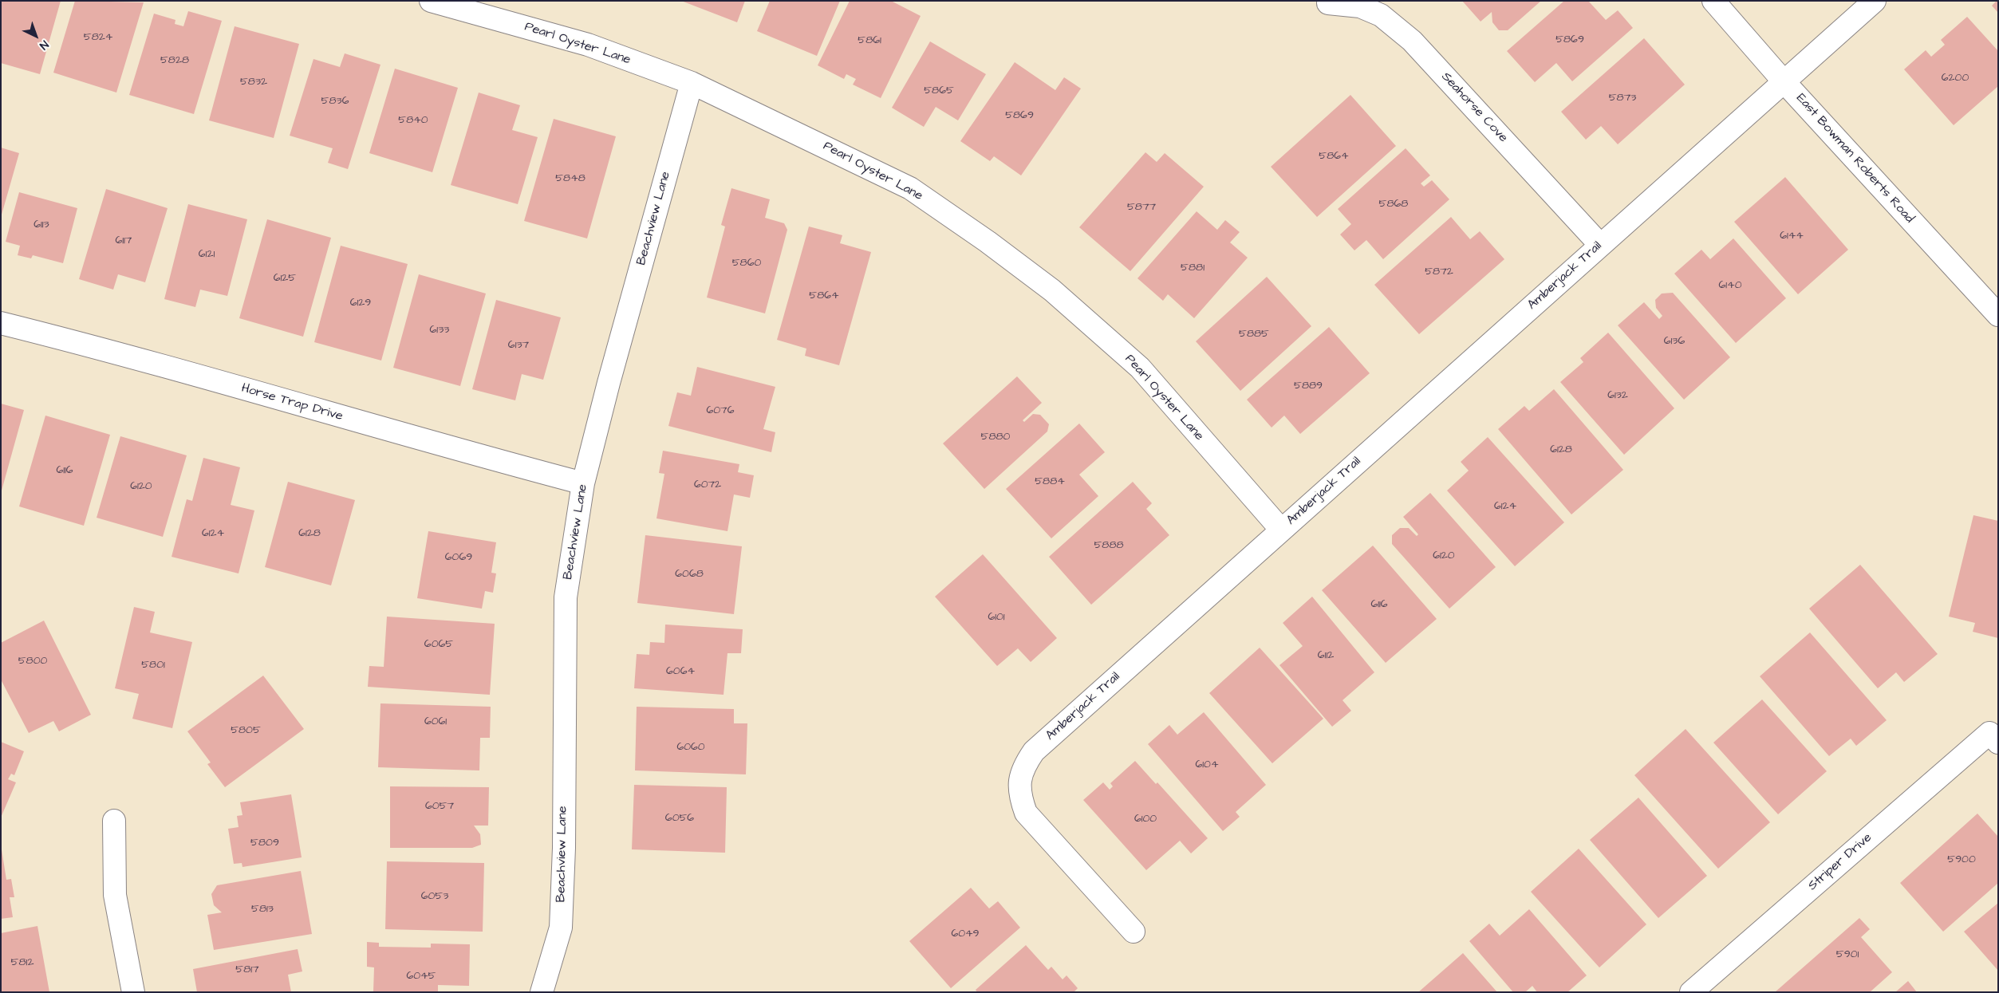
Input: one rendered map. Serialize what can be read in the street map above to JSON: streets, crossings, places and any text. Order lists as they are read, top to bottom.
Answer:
{
  "streets": {
    "street": [
      "Pearl Oyster Lane",
      "Seahorse Cove",
      "East Bowman Roberts Road",
      "Beachview Lane",
      "Amberjack Trail",
      "Horse Trap Drive",
      "Striper Drive"
    ]
  },
  "crossings": [
    ["Pearl Oyster Lane", "Beachview Lane"],
    ["Pearl Oyster Lane", "Amberjack Trail"],
    ["Seahorse Cove", "Amberjack Trail"],
    ["East Bowman Roberts Road", "Amberjack Trail"],
    ["Beachview Lane", "Horse Trap Drive"]
  ],
  "house_numbers": [
    "5824",
    "5869",
    "5861",
    "5828",
    "6200",
    "5832",
    "5865",
    "5873",
    "5836",
    "5869",
    "5840",
    "5864",
    "5848",
    "5868",
    "5877",
    "6113",
    "6144",
    "6117",
    "6121",
    "5860",
    "5881",
    "5872",
    "6125",
    "6140",
    "5864",
    "6129",
    "6133",
    "5885",
    "6136",
    "6137",
    "5889",
    "6132",
    "6076",
    "5880",
    "6128",
    "6116",
    "5884",
    "6072",
    "6120",
    "6124",
    "6124",
    "6128",
    "5888",
    "6120",
    "6069",
    "6068",
    "6116",
    "6101",
    "6065",
    "6112",
    "5800",
    "5801",
    "6064",
    "6061",
    "5805",
    "6060",
    "6104",
    "6057",
    "6056",
    "6100",
    "5809",
    "5900",
    "6053",
    "5813",
    "6049",
    "5901",
    "5812",
    "5817",
    "6045"
  ],
  "north": "bottom right"
}
